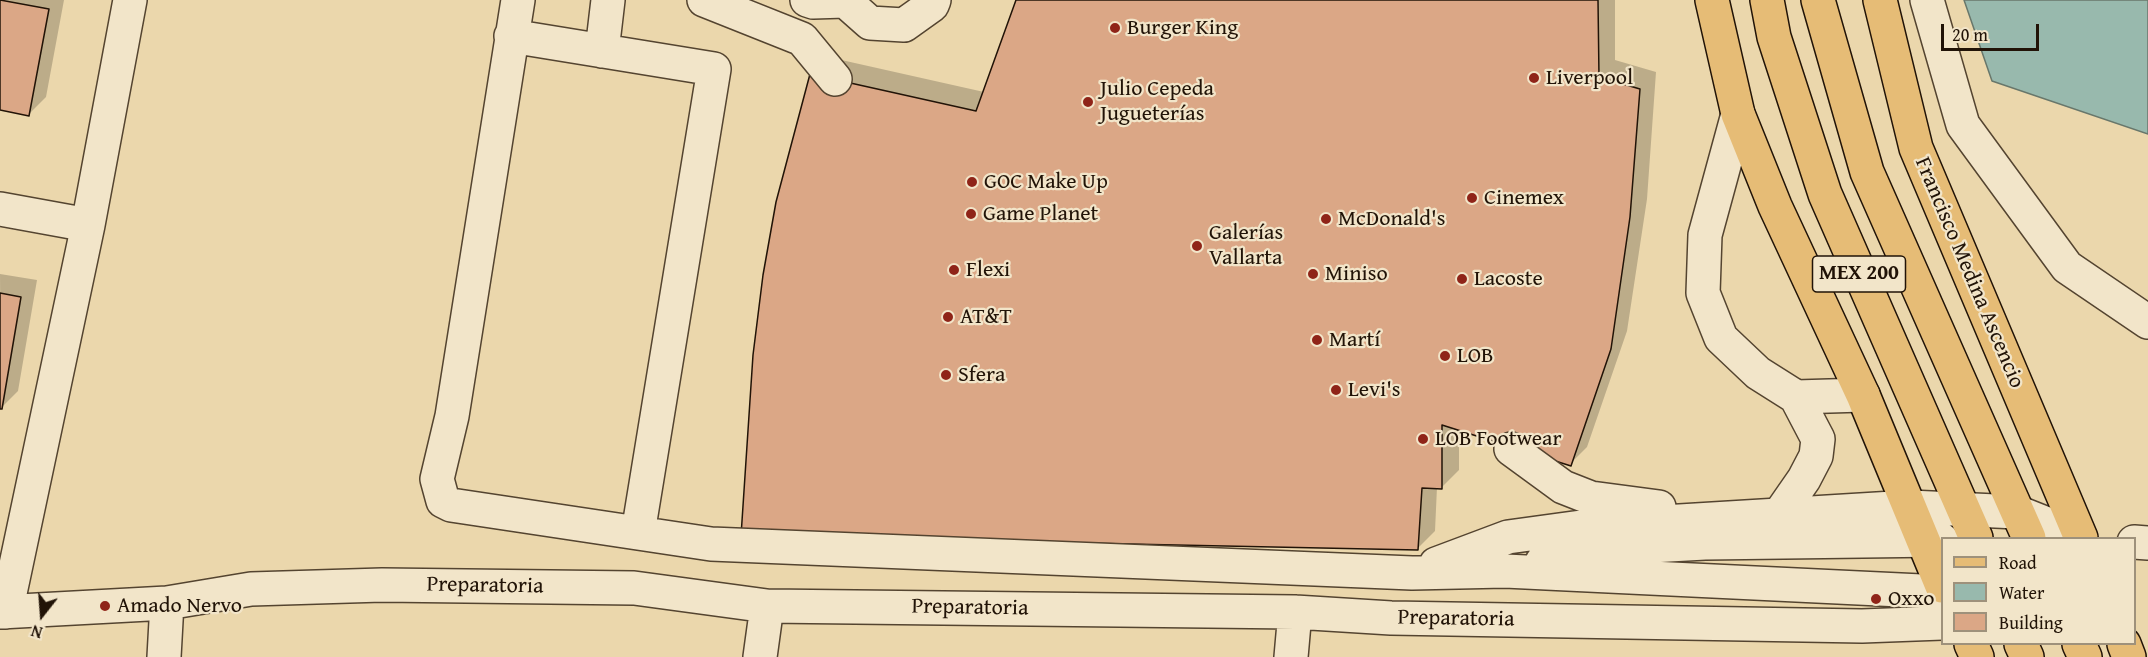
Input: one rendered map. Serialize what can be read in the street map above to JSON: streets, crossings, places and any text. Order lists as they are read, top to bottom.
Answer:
{
  "streets": {
    "main road": ["Francisco Medina Ascencio", "MEX 200"],
    "street": ["Preparatoria"]
  },
  "places": [
    "Burger King",
    "Liverpool",
    "Julio Cepeda Jugueterías",
    "GOC Make Up",
    "Cinemex",
    "Game Planet",
    "McDonald's",
    "Galerías Vallarta",
    "Flexi",
    "Miniso",
    "Lacoste",
    "AT&T",
    "Martí",
    "LOB",
    "Sfera",
    "Levi's",
    "LOB Footwear",
    "Oxxo",
    "Amado Nervo"
  ],
  "legend": ["Road", "Water", "Building"],
  "scale_bar": "20 m",
  "north": "bottom"
}
